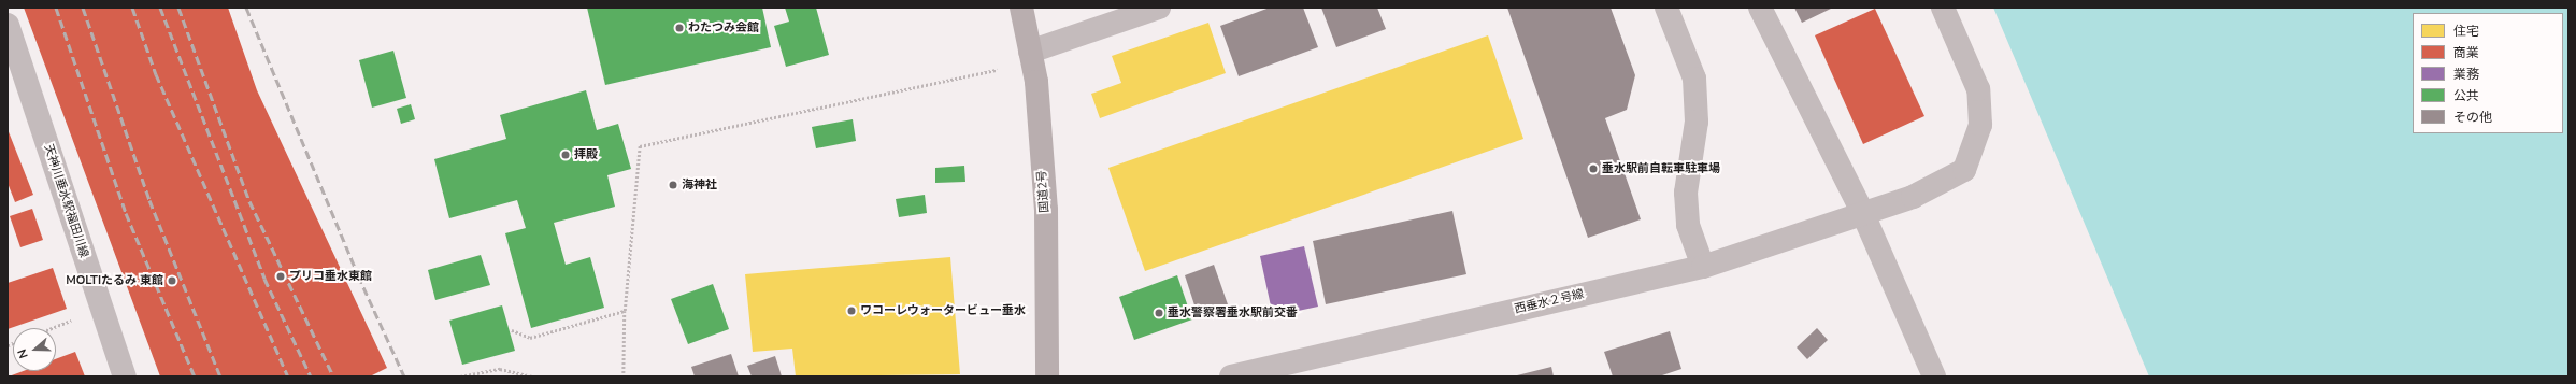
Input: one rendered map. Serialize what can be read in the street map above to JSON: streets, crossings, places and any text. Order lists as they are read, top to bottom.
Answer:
{
  "streets": {
    "highway": ["国道2号"],
    "street": ["天神川垂水駅福田川線", "西垂水２号線"]
  },
  "places": [
    "わたつみ会館",
    "拝殿",
    "垂水駅前自転車駐車場",
    "海神社",
    "プリコ垂水東館",
    "MOLTIたるみ 東館",
    "ワコーレウォータービュー垂水",
    "垂水警察署垂水駅前交番"
  ],
  "legend": [
    "住宅",
    "商業",
    "業務",
    "公共",
    "その他"
  ],
  "north": "left"
}
